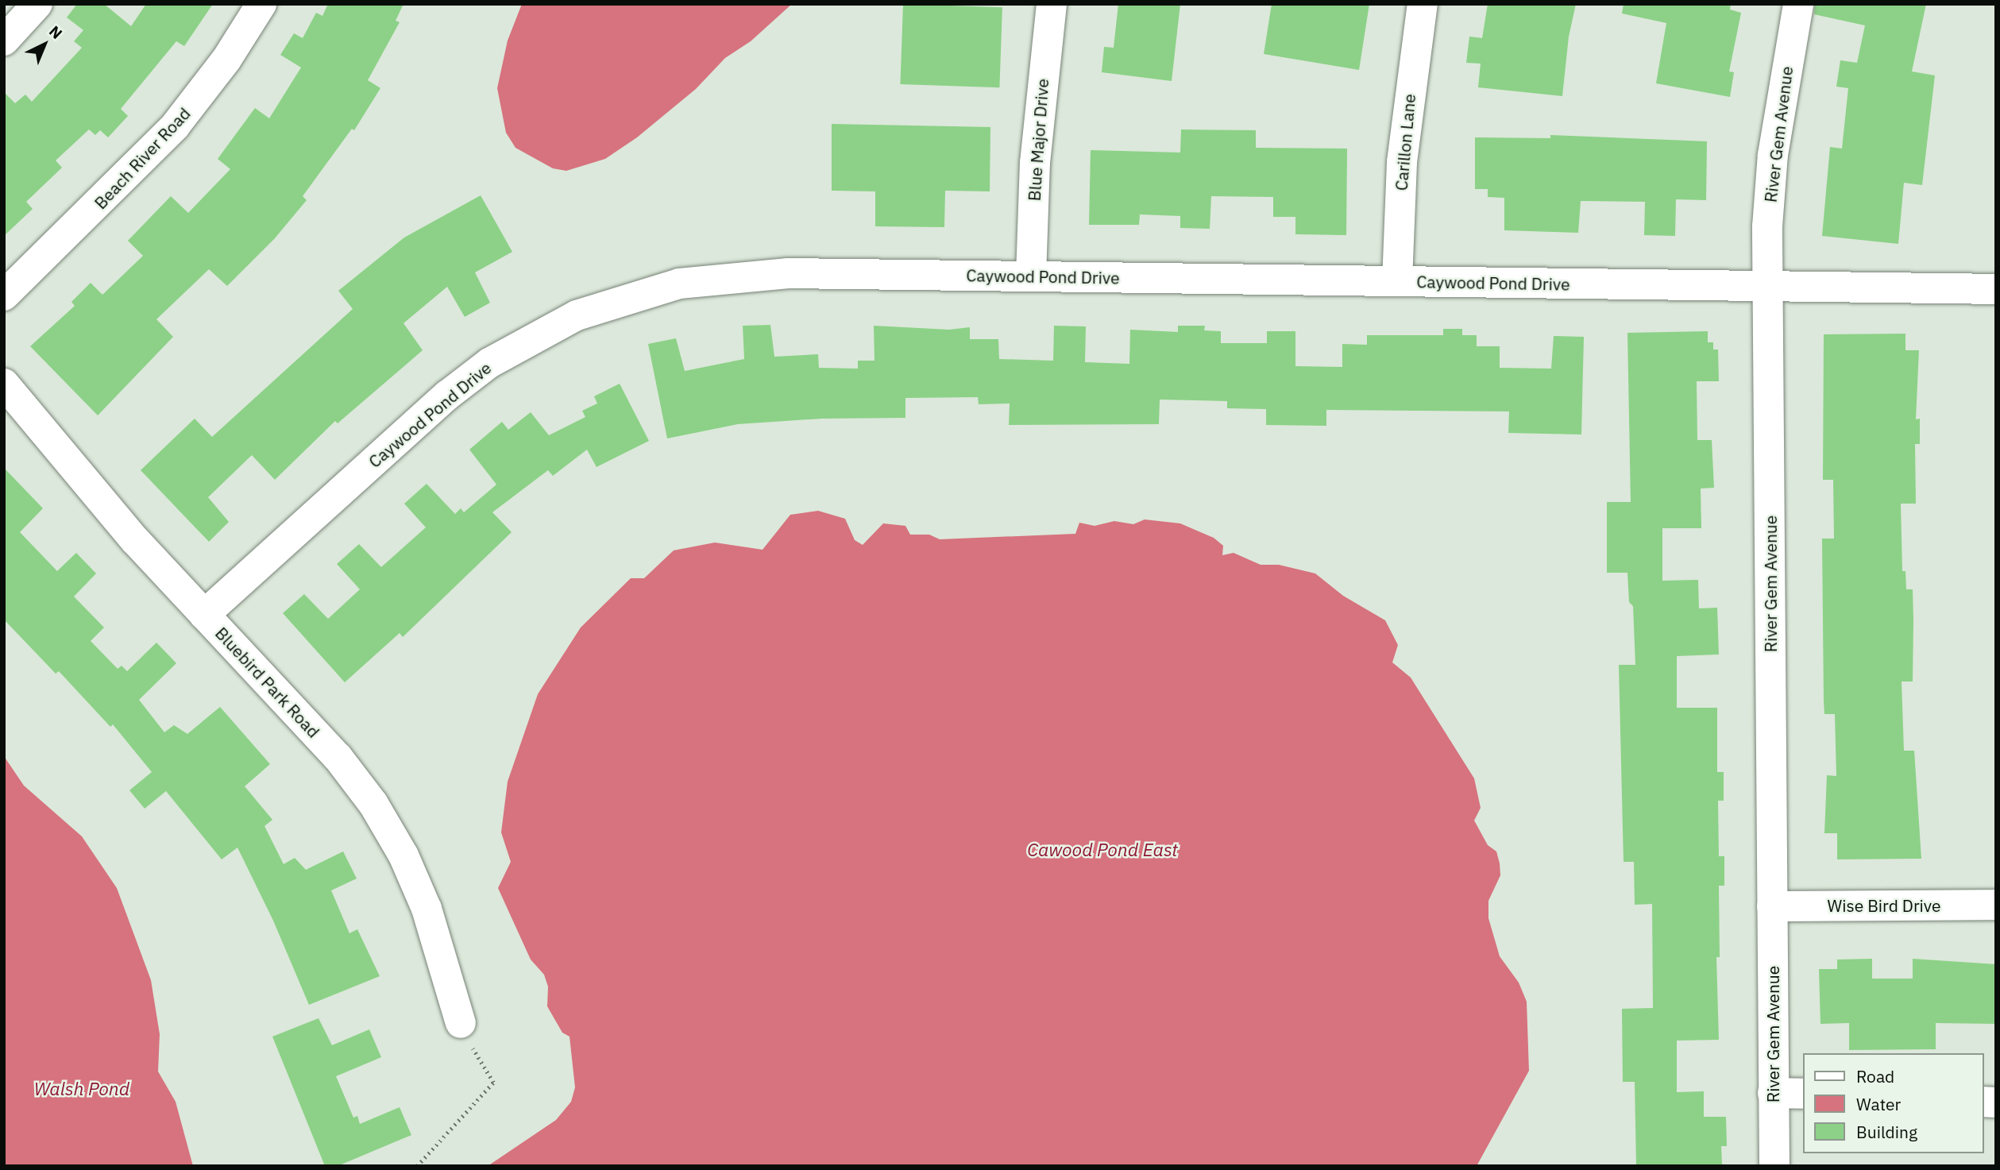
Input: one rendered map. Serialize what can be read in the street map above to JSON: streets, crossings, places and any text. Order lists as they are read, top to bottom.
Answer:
{
  "streets": {
    "street": [
      "River Gem Avenue",
      "Blue Major Drive",
      "Carillon Lane",
      "Beach River Road",
      "Caywood Pond Drive",
      "Bluebird Park Road",
      "Wise Bird Drive"
    ]
  },
  "crossings": [
    ["River Gem Avenue", "Caywood Pond Drive"],
    ["River Gem Avenue", "Wise Bird Drive"],
    ["Blue Major Drive", "Caywood Pond Drive"],
    ["Carillon Lane", "Caywood Pond Drive"],
    ["Caywood Pond Drive", "Bluebird Park Road"]
  ],
  "water": ["Cawood Pond East", "Walsh Pond"],
  "legend": ["Road", "Water", "Building"],
  "north": "top right"
}
